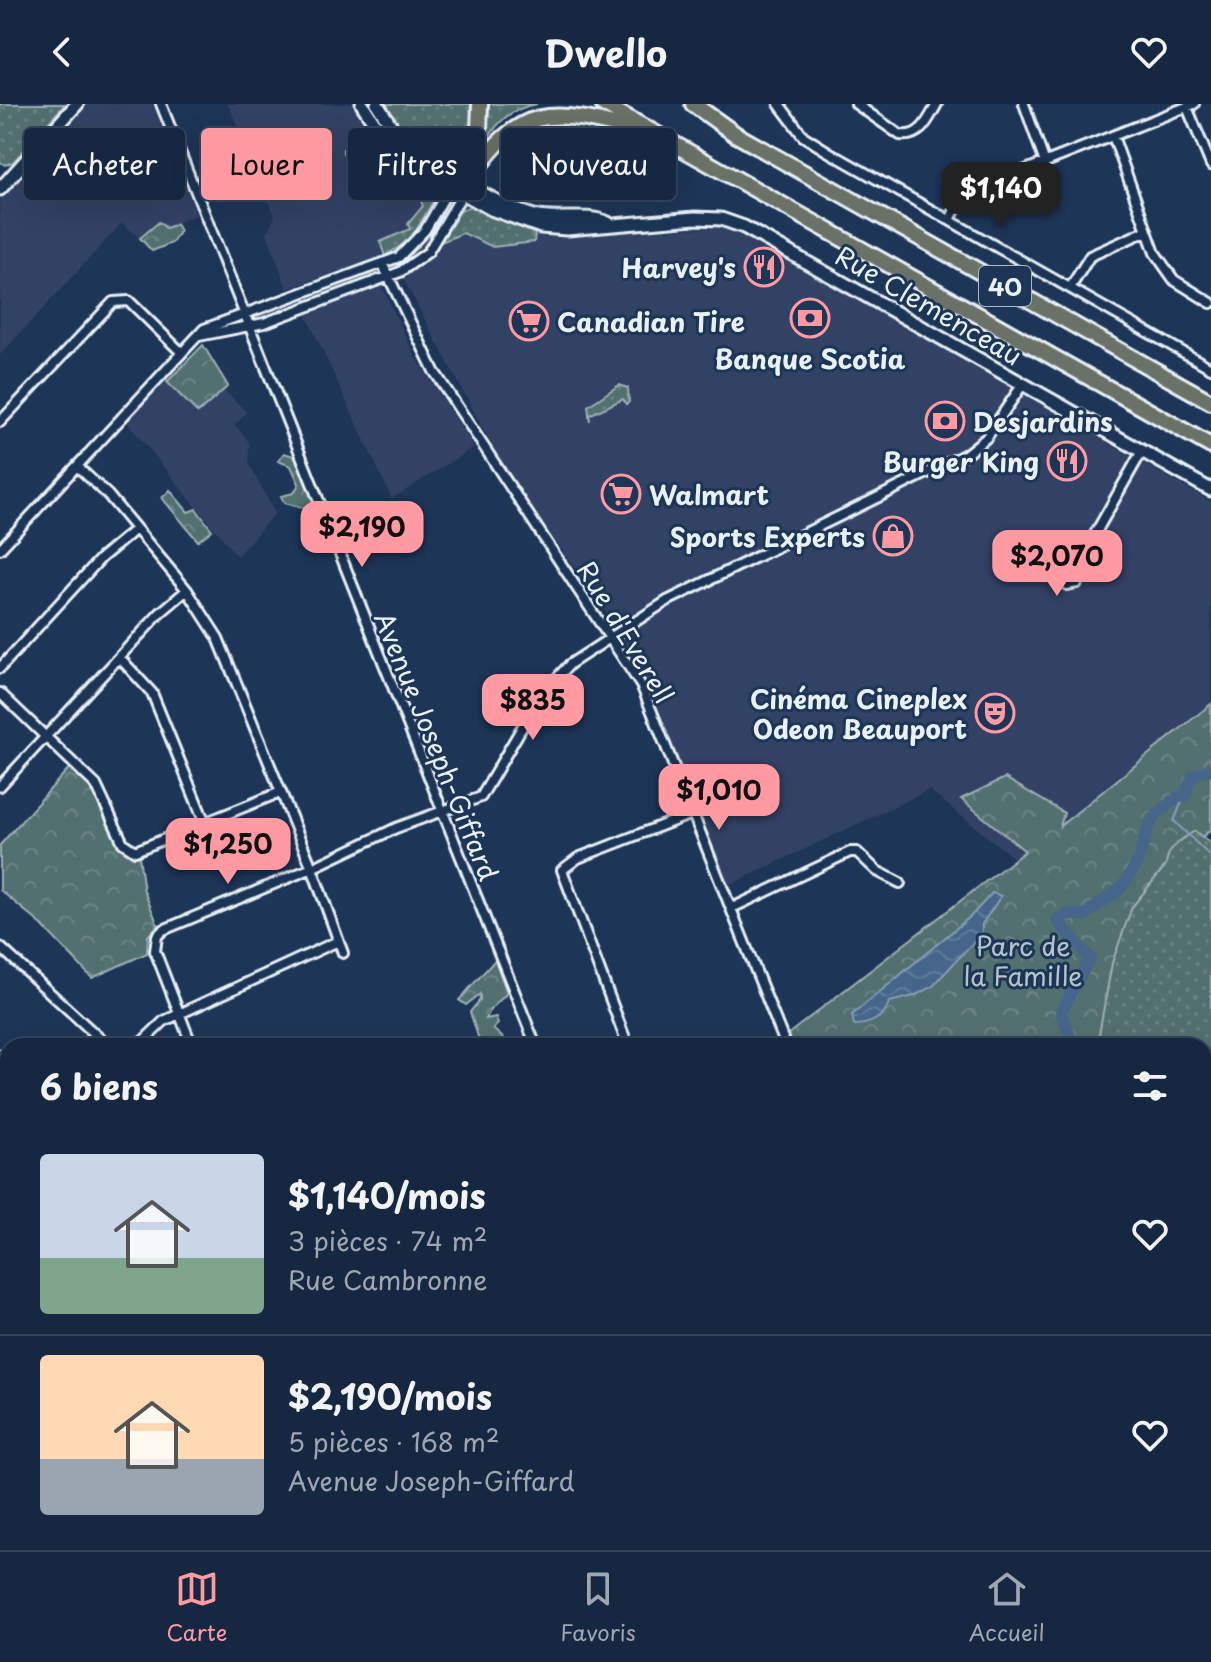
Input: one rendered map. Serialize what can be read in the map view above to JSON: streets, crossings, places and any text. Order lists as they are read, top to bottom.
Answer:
{
  "streets": {
    "highway": ["40"],
    "street": ["Rue Clemenceau", "Rue d'Everell", "Avenue Joseph-Giffard"]
  },
  "parks": ["Parc de la Famille"],
  "places": {
    "restaurant": ["Harvey's", "Burger King"],
    "bank": ["Banque Scotia", "Desjardins"],
    "supermarket": ["Canadian Tire", "Walmart"],
    "shop": ["Sports Experts"],
    "theatre": ["Cinéma Cineplex Odeon Beauport"]
  },
  "page": {
    "header": "Dwello",
    "chip": [
      "Acheter",
      "Louer",
      "Filtres",
      "Nouveau"
    ],
    "price": [
      "$1,140",
      "$2,190",
      "$2,070",
      "$835",
      "$1,010",
      "$1,250"
    ],
    "heading": "6 biens",
    "list": [
      {
        "name": "$1,140/mois",
        "note": "3 pièces · 74 m² · Rue Cambronne"
      },
      {
        "name": "$2,190/mois",
        "note": "5 pièces · 168 m² · Avenue Joseph-Giffard"
      }
    ],
    "tabs": ["Carte", "Favoris", "Accueil"]
  }
}
